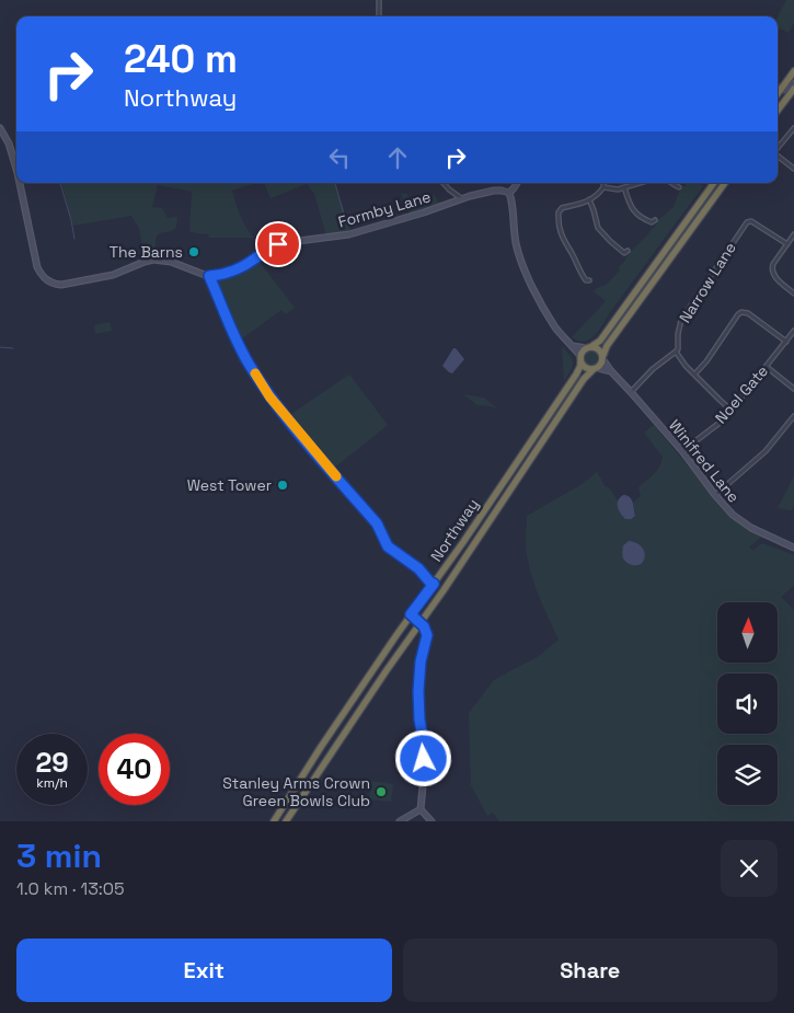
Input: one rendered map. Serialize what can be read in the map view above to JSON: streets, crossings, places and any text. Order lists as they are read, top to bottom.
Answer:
{
  "streets": {
    "highway": ["Northway"],
    "street": [
      "Formby Lane",
      "Narrow Lane",
      "Noel Gate",
      "Winifred Lane"
    ]
  },
  "crossings": [
    ["Noel Gate", "Winifred Lane"],
    ["Winifred Lane", "Northway"]
  ],
  "places": ["The Barns", "West Tower", "Stanley Arms Crown Green Bowls Club"],
  "north": "top",
  "page": {
    "turn": ["240 m", "Northway"],
    "speed": "29 km/h",
    "limit": "40",
    "heading": ["3 min", "1.0 km · 13:05"],
    "buttons": ["Exit", "Share"]
  }
}
